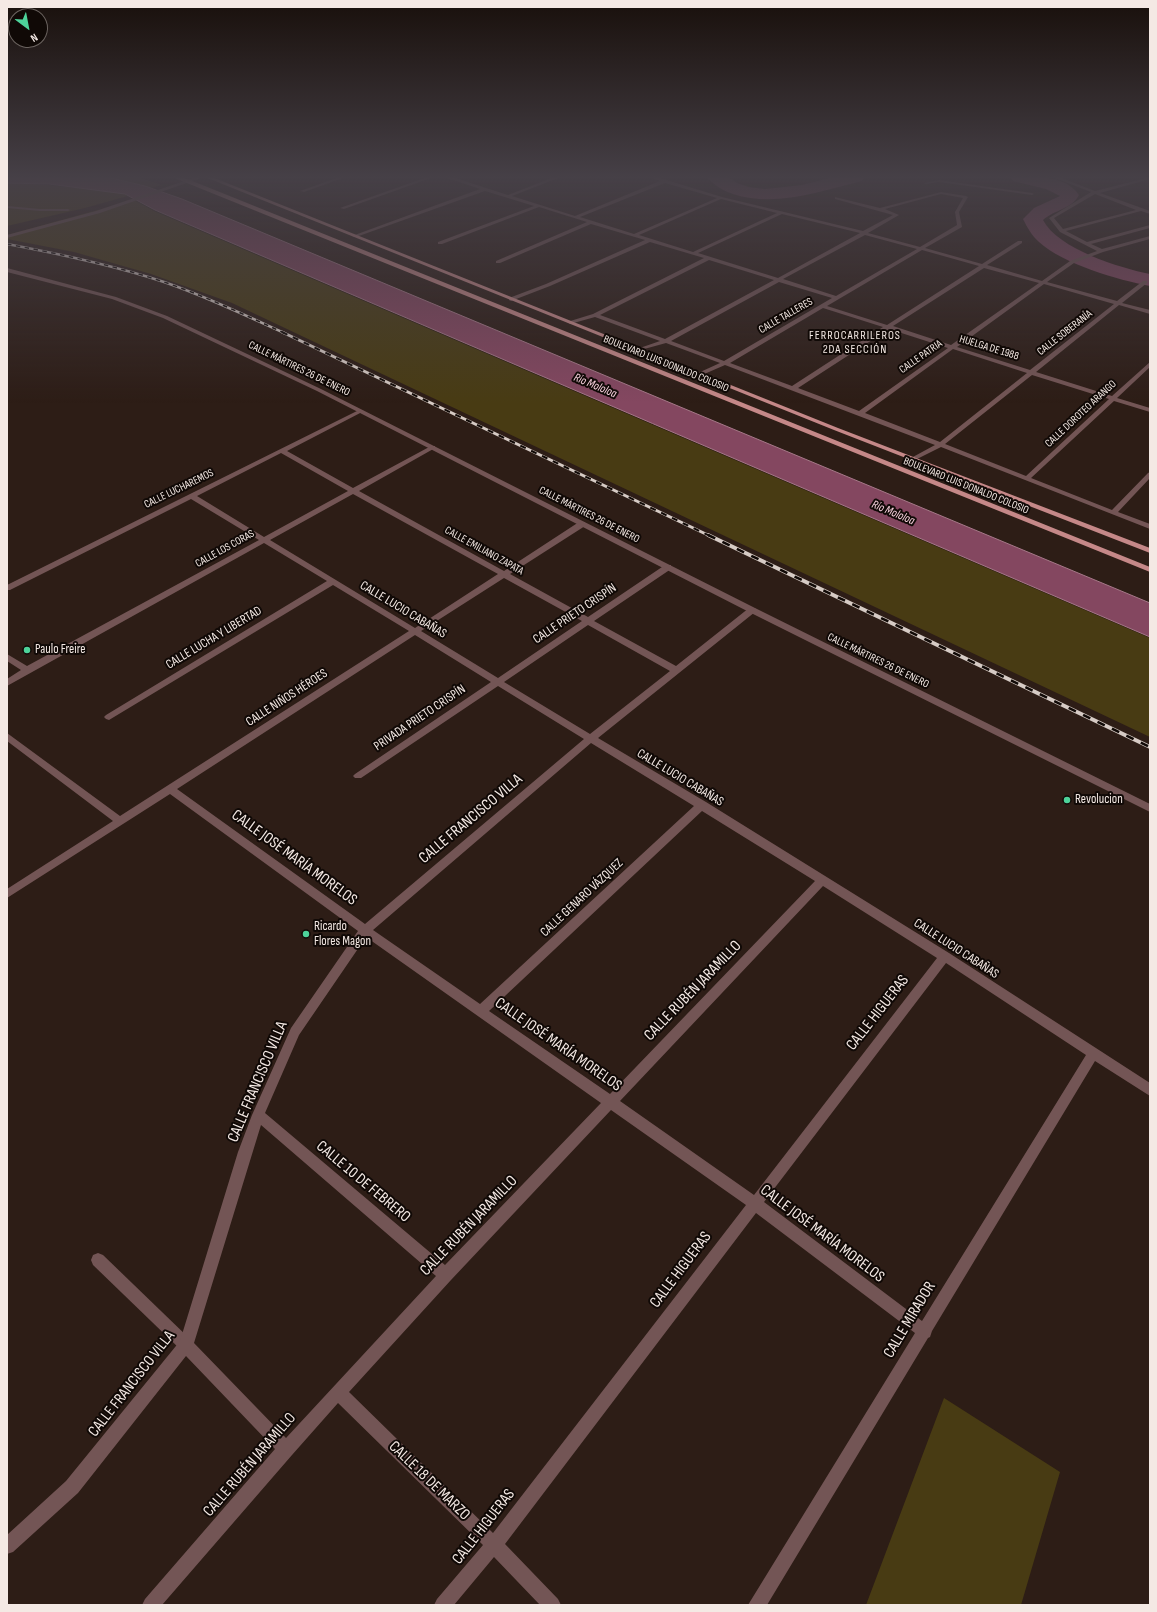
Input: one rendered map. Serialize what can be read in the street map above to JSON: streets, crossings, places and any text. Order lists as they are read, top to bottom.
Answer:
{
  "streets": {
    "main road": ["BOULEVARD LUIS DONALDO COLOSIO"],
    "street": [
      "CALLE TALLERES",
      "CALLE SOBERANÍA",
      "HUELGA DE 1988",
      "CALLE PATRIA",
      "CALLE MÁRTIRES 26 DE ENERO",
      "CALLE DOROTEO ARANGO",
      "CALLE LUCHAREMOS",
      "CALLE LOS CORAS",
      "CALLE EMILIANO ZAPATA",
      "CALLE LUCIO CABAÑAS",
      "CALLE PRIETO CRISPÍN",
      "CALLE LUCHA Y LIBERTAD",
      "CALLE NIÑOS HÉROES",
      "PRIVADA PRIETO CRISPÍN",
      "CALLE FRANCISCO VILLA",
      "CALLE JOSÉ MARÍA MORELOS",
      "CALLE GENARO VÁZQUEZ",
      "CALLE RUBÉN JARAMILLO",
      "CALLE HIGUERAS",
      "CALLE 10 DE FEBRERO",
      "CALLE MIRADOR",
      "CALLE 18 DE MARZO"
    ]
  },
  "crossings": [
    ["CALLE TALLERES", "HUELGA DE 1988"],
    ["CALLE TALLERES", "BOULEVARD LUIS DONALDO COLOSIO"],
    ["CALLE SOBERANÍA", "HUELGA DE 1988"],
    ["CALLE SOBERANÍA", "BOULEVARD LUIS DONALDO COLOSIO"],
    ["HUELGA DE 1988", "CALLE PATRIA"],
    ["HUELGA DE 1988", "CALLE DOROTEO ARANGO"],
    ["CALLE PATRIA", "BOULEVARD LUIS DONALDO COLOSIO"],
    ["BOULEVARD LUIS DONALDO COLOSIO", "CALLE DOROTEO ARANGO"],
    ["CALLE MÁRTIRES 26 DE ENERO", "CALLE LUCHAREMOS"],
    ["CALLE MÁRTIRES 26 DE ENERO", "CALLE LOS CORAS"],
    ["CALLE MÁRTIRES 26 DE ENERO", "CALLE PRIETO CRISPÍN"],
    ["CALLE MÁRTIRES 26 DE ENERO", "CALLE NIÑOS HÉROES"],
    ["CALLE MÁRTIRES 26 DE ENERO", "CALLE FRANCISCO VILLA"],
    ["CALLE LUCHAREMOS", "CALLE EMILIANO ZAPATA"],
    ["CALLE LUCHAREMOS", "CALLE LUCIO CABAÑAS"],
    ["CALLE LOS CORAS", "CALLE EMILIANO ZAPATA"],
    ["CALLE LOS CORAS", "CALLE LUCIO CABAÑAS"],
    ["CALLE EMILIANO ZAPATA", "CALLE PRIETO CRISPÍN"],
    ["CALLE EMILIANO ZAPATA", "CALLE NIÑOS HÉROES"],
    ["CALLE EMILIANO ZAPATA", "CALLE FRANCISCO VILLA"],
    ["CALLE LUCIO CABAÑAS", "CALLE PRIETO CRISPÍN"],
    ["CALLE LUCIO CABAÑAS", "CALLE LUCHA Y LIBERTAD"],
    ["CALLE LUCIO CABAÑAS", "CALLE NIÑOS HÉROES"],
    ["CALLE LUCIO CABAÑAS", "PRIVADA PRIETO CRISPÍN"],
    ["CALLE LUCIO CABAÑAS", "CALLE FRANCISCO VILLA"],
    ["CALLE LUCIO CABAÑAS", "CALLE GENARO VÁZQUEZ"],
    ["CALLE LUCIO CABAÑAS", "CALLE RUBÉN JARAMILLO"],
    ["CALLE LUCIO CABAÑAS", "CALLE HIGUERAS"],
    ["CALLE LUCIO CABAÑAS", "CALLE MIRADOR"],
    ["CALLE PRIETO CRISPÍN", "PRIVADA PRIETO CRISPÍN"],
    ["CALLE NIÑOS HÉROES", "CALLE JOSÉ MARÍA MORELOS"],
    ["CALLE FRANCISCO VILLA", "CALLE JOSÉ MARÍA MORELOS"],
    ["CALLE FRANCISCO VILLA", "CALLE 10 DE FEBRERO"],
    ["CALLE JOSÉ MARÍA MORELOS", "CALLE GENARO VÁZQUEZ"],
    ["CALLE JOSÉ MARÍA MORELOS", "CALLE RUBÉN JARAMILLO"],
    ["CALLE JOSÉ MARÍA MORELOS", "CALLE HIGUERAS"],
    ["CALLE JOSÉ MARÍA MORELOS", "CALLE MIRADOR"],
    ["CALLE RUBÉN JARAMILLO", "CALLE 10 DE FEBRERO"],
    ["CALLE RUBÉN JARAMILLO", "CALLE 18 DE MARZO"],
    ["CALLE HIGUERAS", "CALLE 18 DE MARZO"]
  ],
  "districts": ["FERROCARRILEROS 2DA SECCIÓN"],
  "water": ["Río Mololoa"],
  "places": ["Paulo Freire", "Revolucion", "Ricardo Flores Magon"],
  "north": "bottom right"
}
